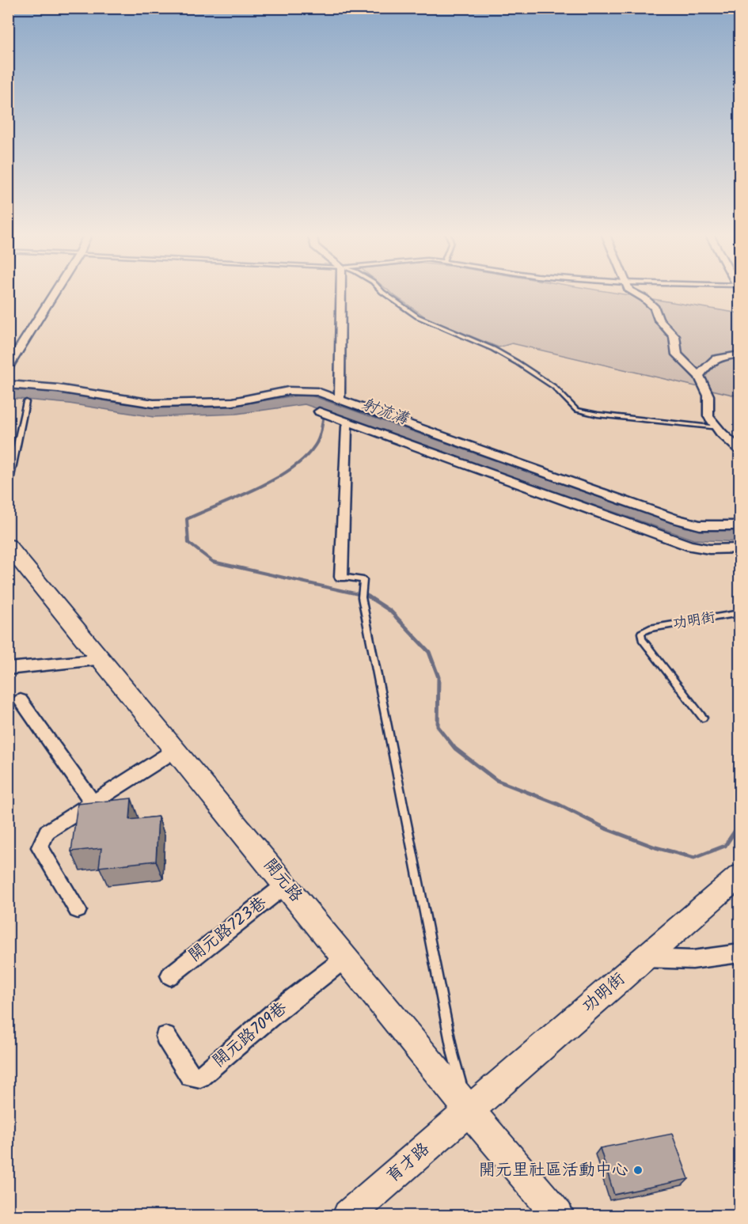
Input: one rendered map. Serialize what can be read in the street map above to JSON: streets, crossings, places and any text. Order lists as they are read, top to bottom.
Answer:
{
  "streets": {
    "main road": ["功明街", "開元路", "育才路"],
    "street": ["開元路723巷", "開元路709巷"]
  },
  "crossings": [
    ["功明街", "開元路"],
    ["功明街", "育才路"],
    ["開元路", "開元路723巷"],
    ["開元路", "開元路709巷"],
    ["開元路", "育才路"]
  ],
  "water": ["射流溝"],
  "places": ["開元里社區活動中心"]
}
